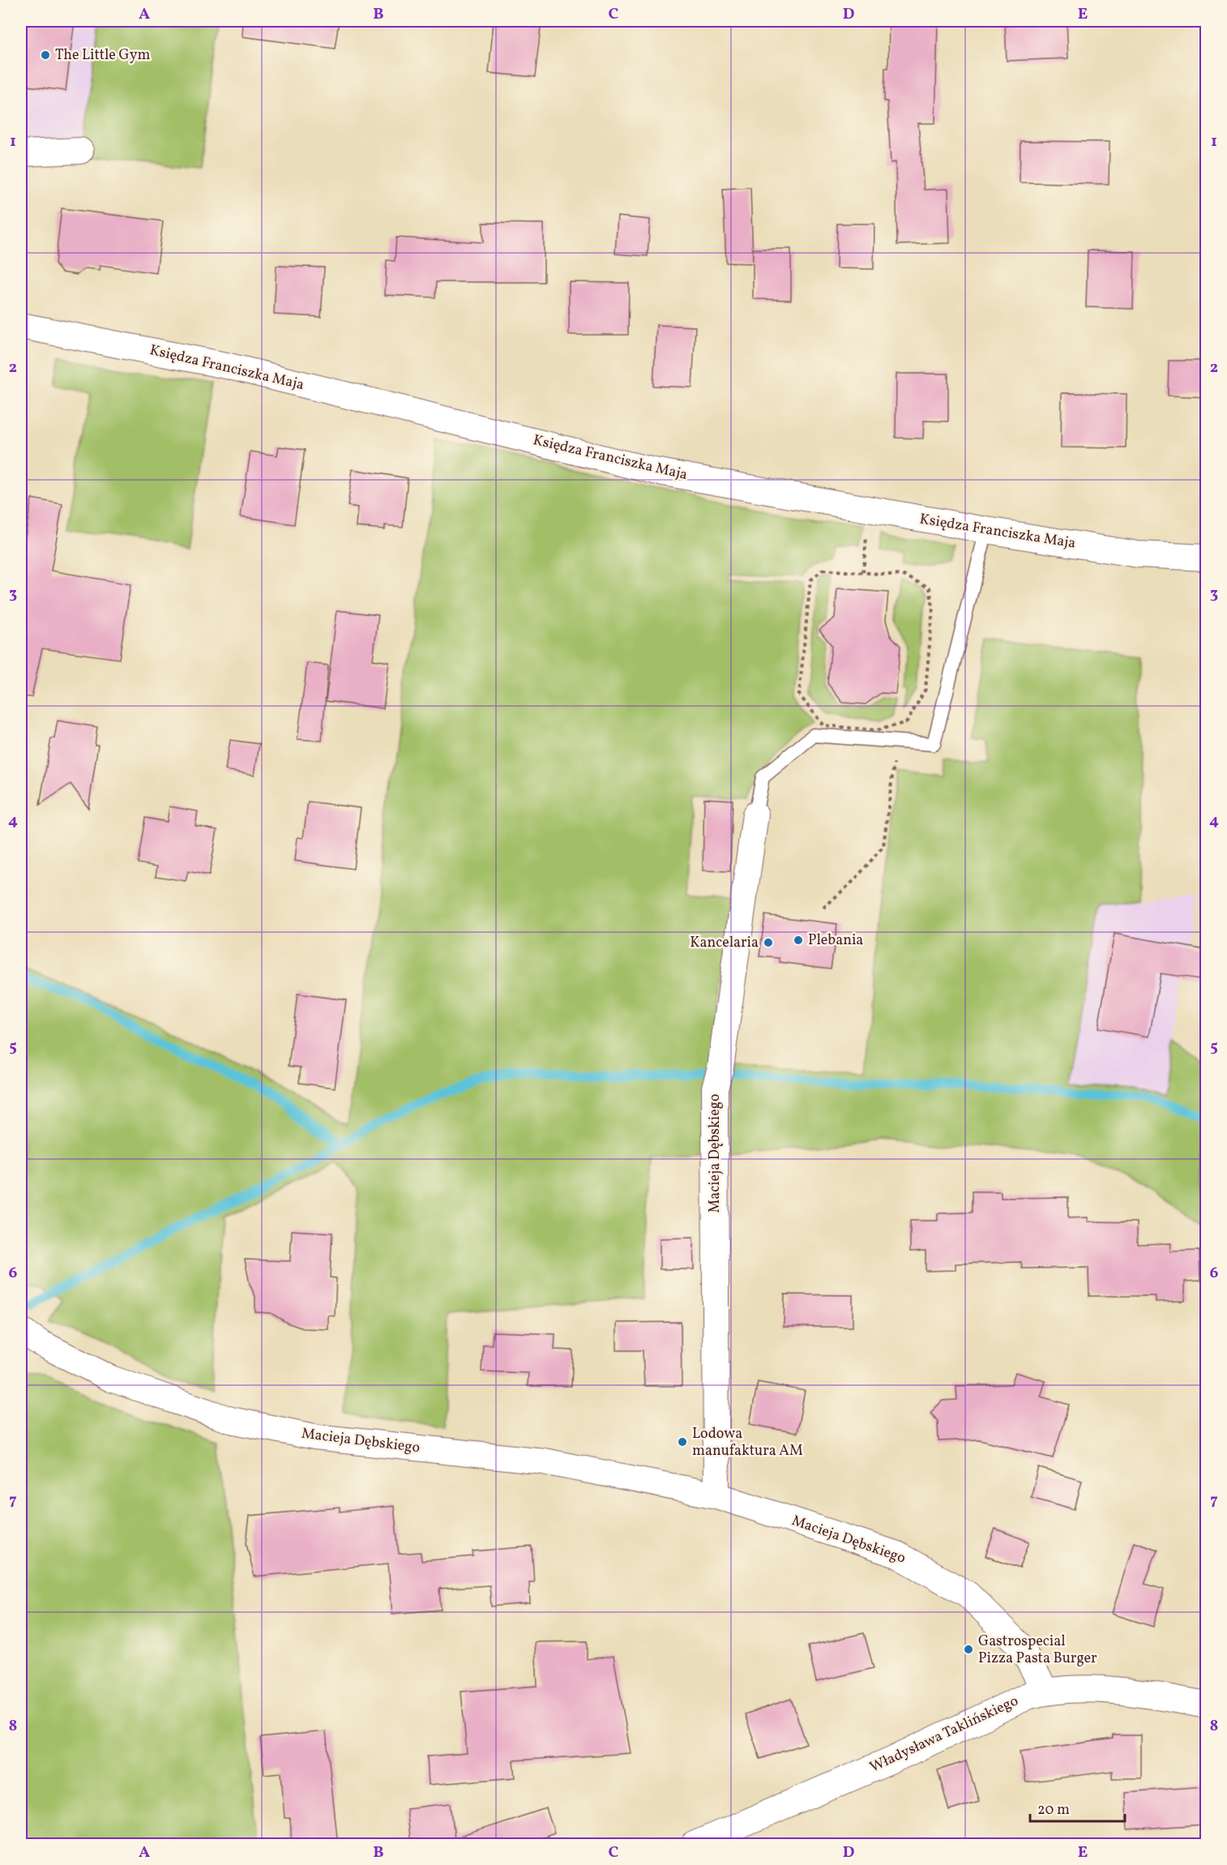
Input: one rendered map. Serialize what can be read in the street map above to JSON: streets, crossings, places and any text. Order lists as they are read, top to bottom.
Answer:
{
  "streets": {
    "street": ["Księdza Franciszka Maja", "Macieja Dębskiego", "Władysława Taklińskiego"]
  },
  "crossings": [
    ["Macieja Dębskiego", "Władysława Taklińskiego"]
  ],
  "places": [
    "The Little Gym",
    "Plebania",
    "Kancelaria",
    "Lodowa manufaktura AM",
    "Gastrospecial Pizza Pasta Burger"
  ],
  "scale_bar": "20 m",
  "grid": {
    "columns": [
      "A",
      "B",
      "C",
      "D",
      "E"
    ],
    "rows": [
      "1",
      "2",
      "3",
      "4",
      "5",
      "6",
      "7",
      "8"
    ]
  }
}
